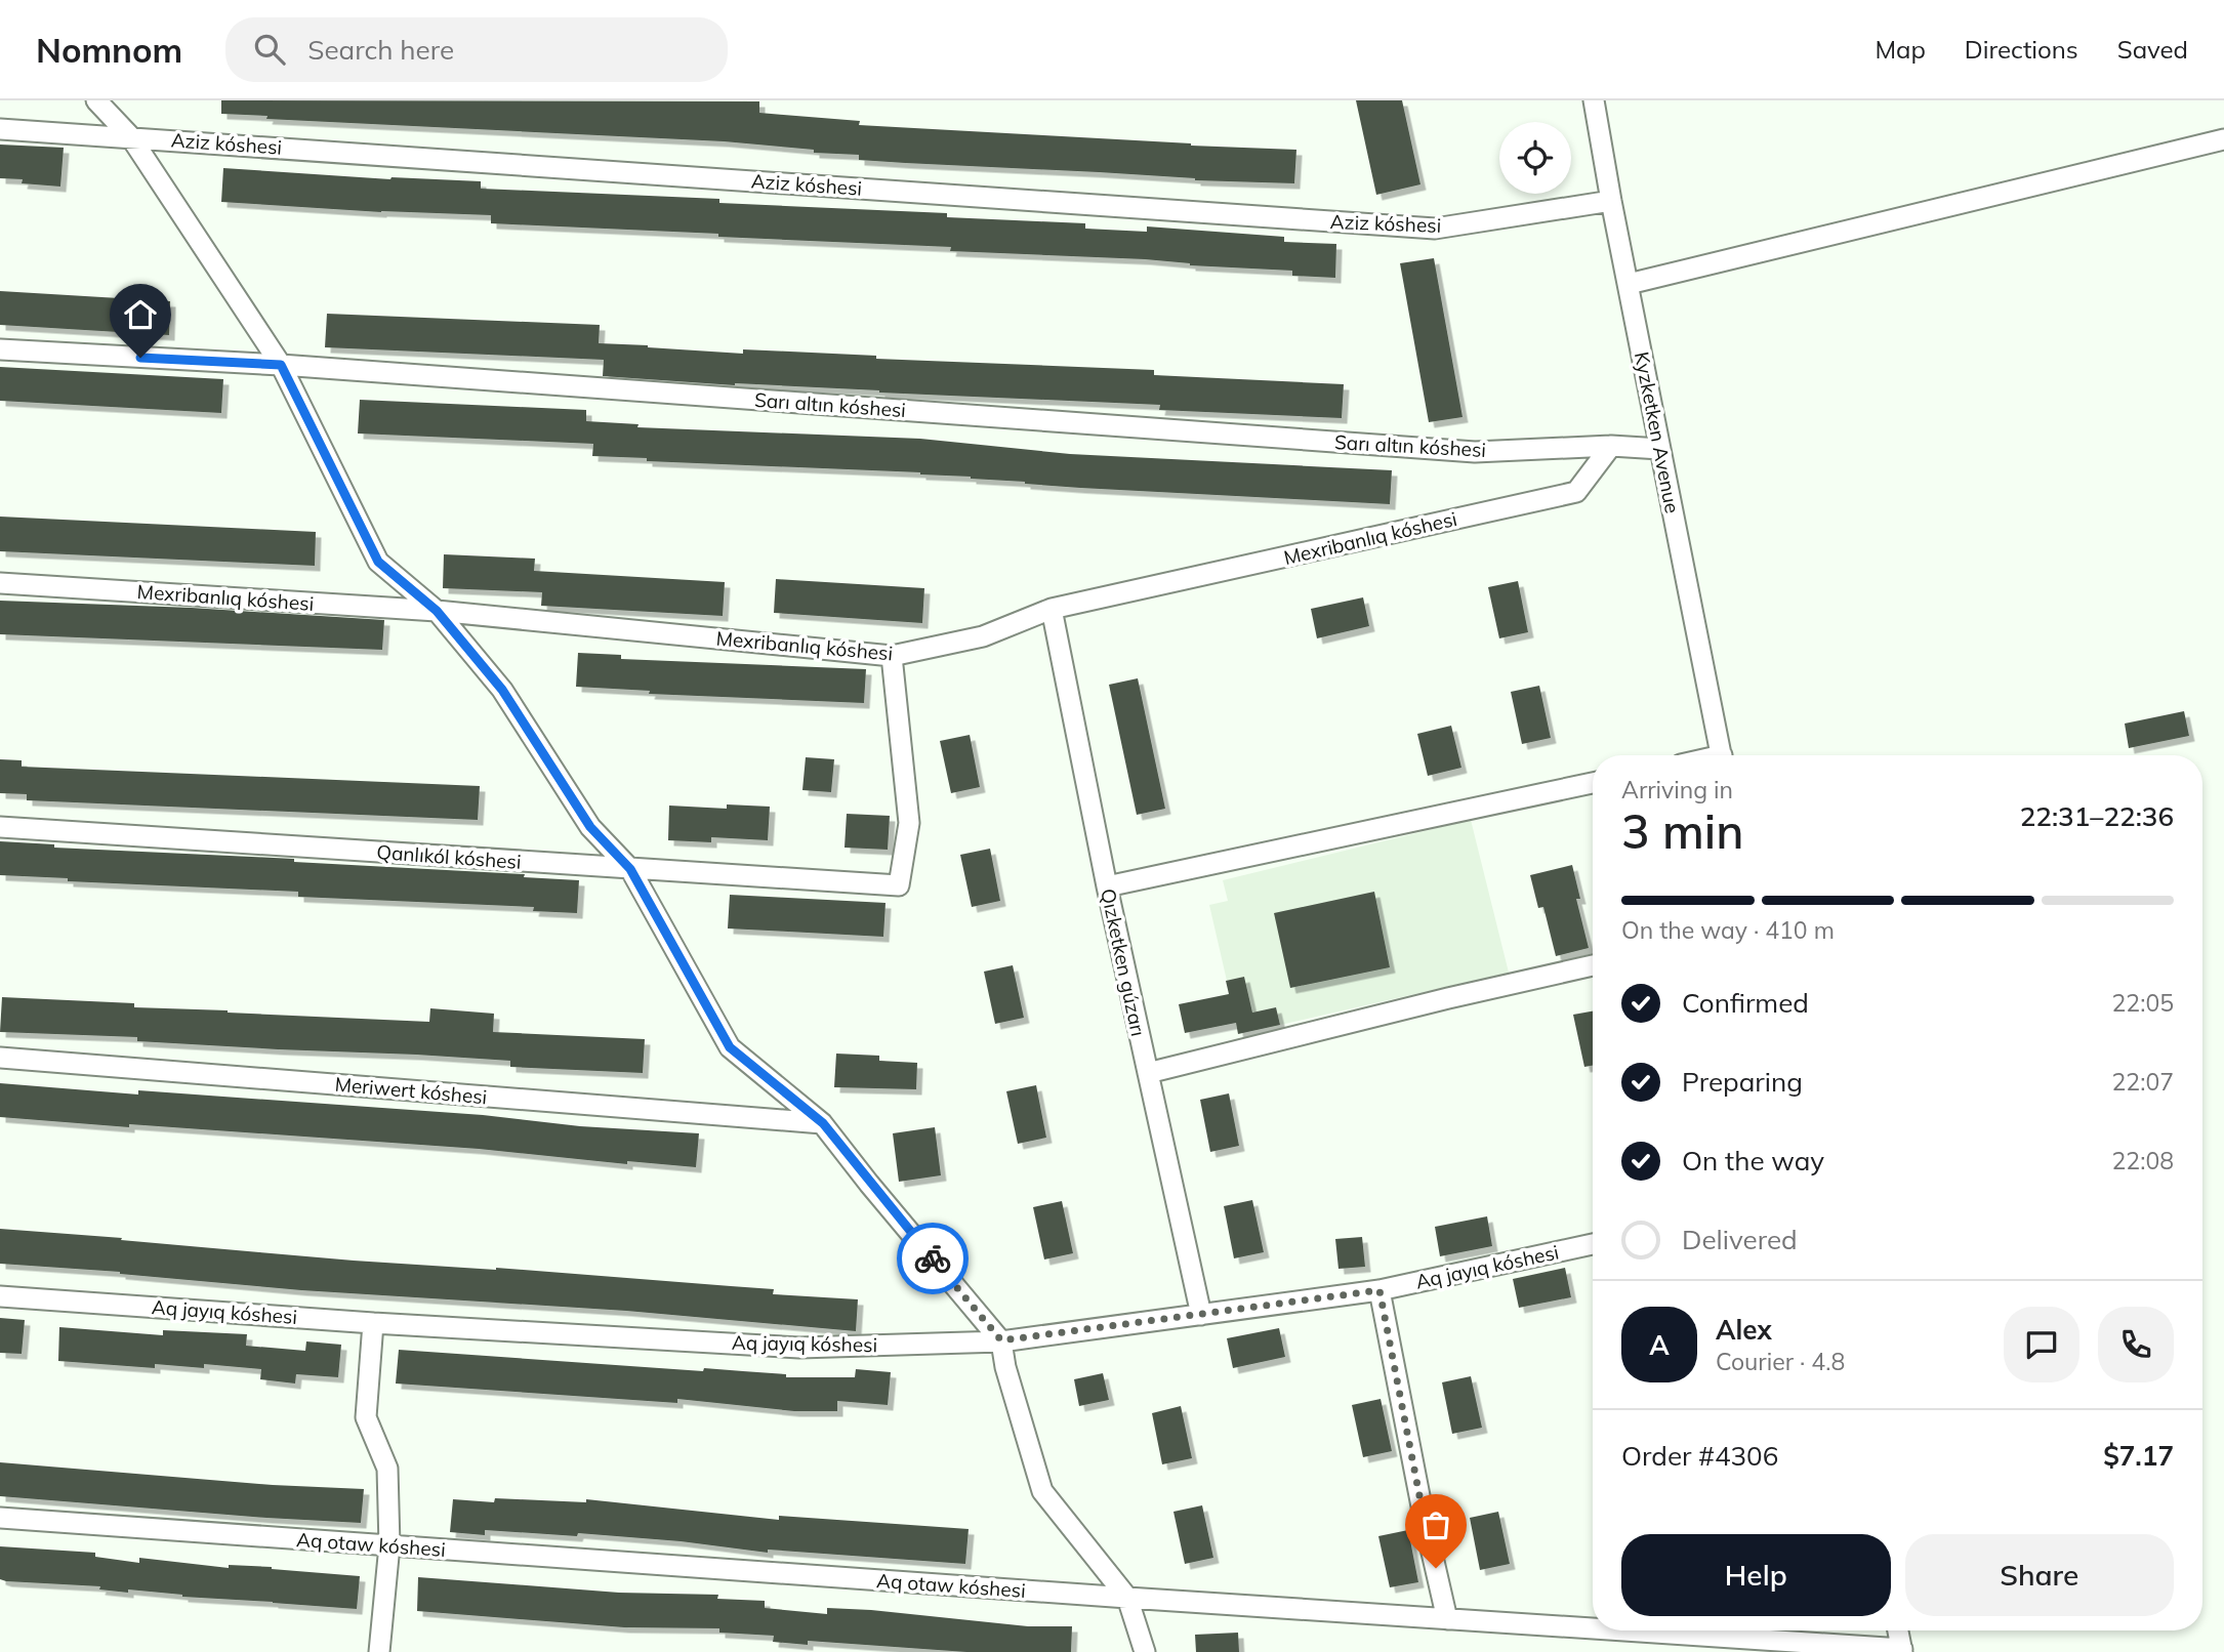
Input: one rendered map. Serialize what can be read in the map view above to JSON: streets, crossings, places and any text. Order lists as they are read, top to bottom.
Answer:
{
  "streets": {
    "street": [
      "Aziz kóshesi",
      "Sarı altın kóshesi",
      "Kyzketken Avenue",
      "Mexribanlıq kóshesi",
      "Qanlıkól kóshesi",
      "Qızketken gúzarı",
      "Meriwert kóshesi",
      "Aq jayıq kóshesi",
      "Aq otaw kóshesi"
    ]
  },
  "crossings": [
    ["Aziz kóshesi", "Kyzketken Avenue"],
    ["Sarı altın kóshesi", "Kyzketken Avenue"],
    ["Sarı altın kóshesi", "Mexribanlıq kóshesi"],
    ["Mexribanlıq kóshesi", "Qanlıkól kóshesi"],
    ["Mexribanlıq kóshesi", "Qızketken gúzarı"],
    ["Qızketken gúzarı", "Aq jayıq kóshesi"]
  ],
  "page": {
    "header": "Nomnom",
    "search": "Search here",
    "nav": ["Map", "Directions", "Saved"],
    "heading": ["3 min", "Arriving in", "22:31–22:36"],
    "panel": [
      "Alex",
      "Courier · 4.8",
      "Order #4306",
      "$7.17"
    ],
    "bar": "On the way · 410 m",
    "list": [
      ["Confirmed", "22:05"],
      ["Preparing", "22:07"],
      ["On the way", "22:08"],
      "Delivered"
    ],
    "round": "A",
    "buttons": ["Help", "Share"]
  }
}
